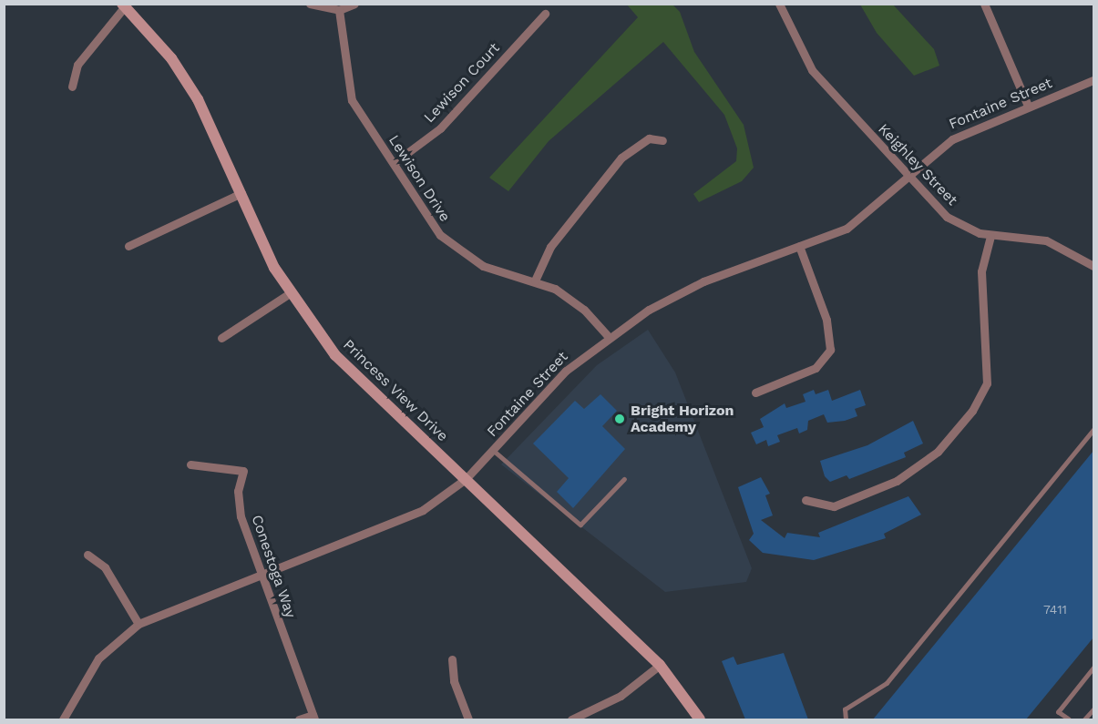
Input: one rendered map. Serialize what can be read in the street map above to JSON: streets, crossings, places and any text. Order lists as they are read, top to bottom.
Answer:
{
  "streets": {
    "main road": ["Princess View Drive"],
    "street": [
      "Lewison Court",
      "Fontaine Street",
      "Keighley Street",
      "Lewison Drive",
      "Conestoga Way"
    ]
  },
  "crossings": [
    ["Lewison Court", "Lewison Drive"],
    ["Fontaine Street", "Keighley Street"],
    ["Fontaine Street", "Lewison Drive"],
    ["Fontaine Street", "Princess View Drive"],
    ["Fontaine Street", "Conestoga Way"]
  ],
  "places": ["Bright Horizon Academy"],
  "house_numbers": ["7411"]
}
